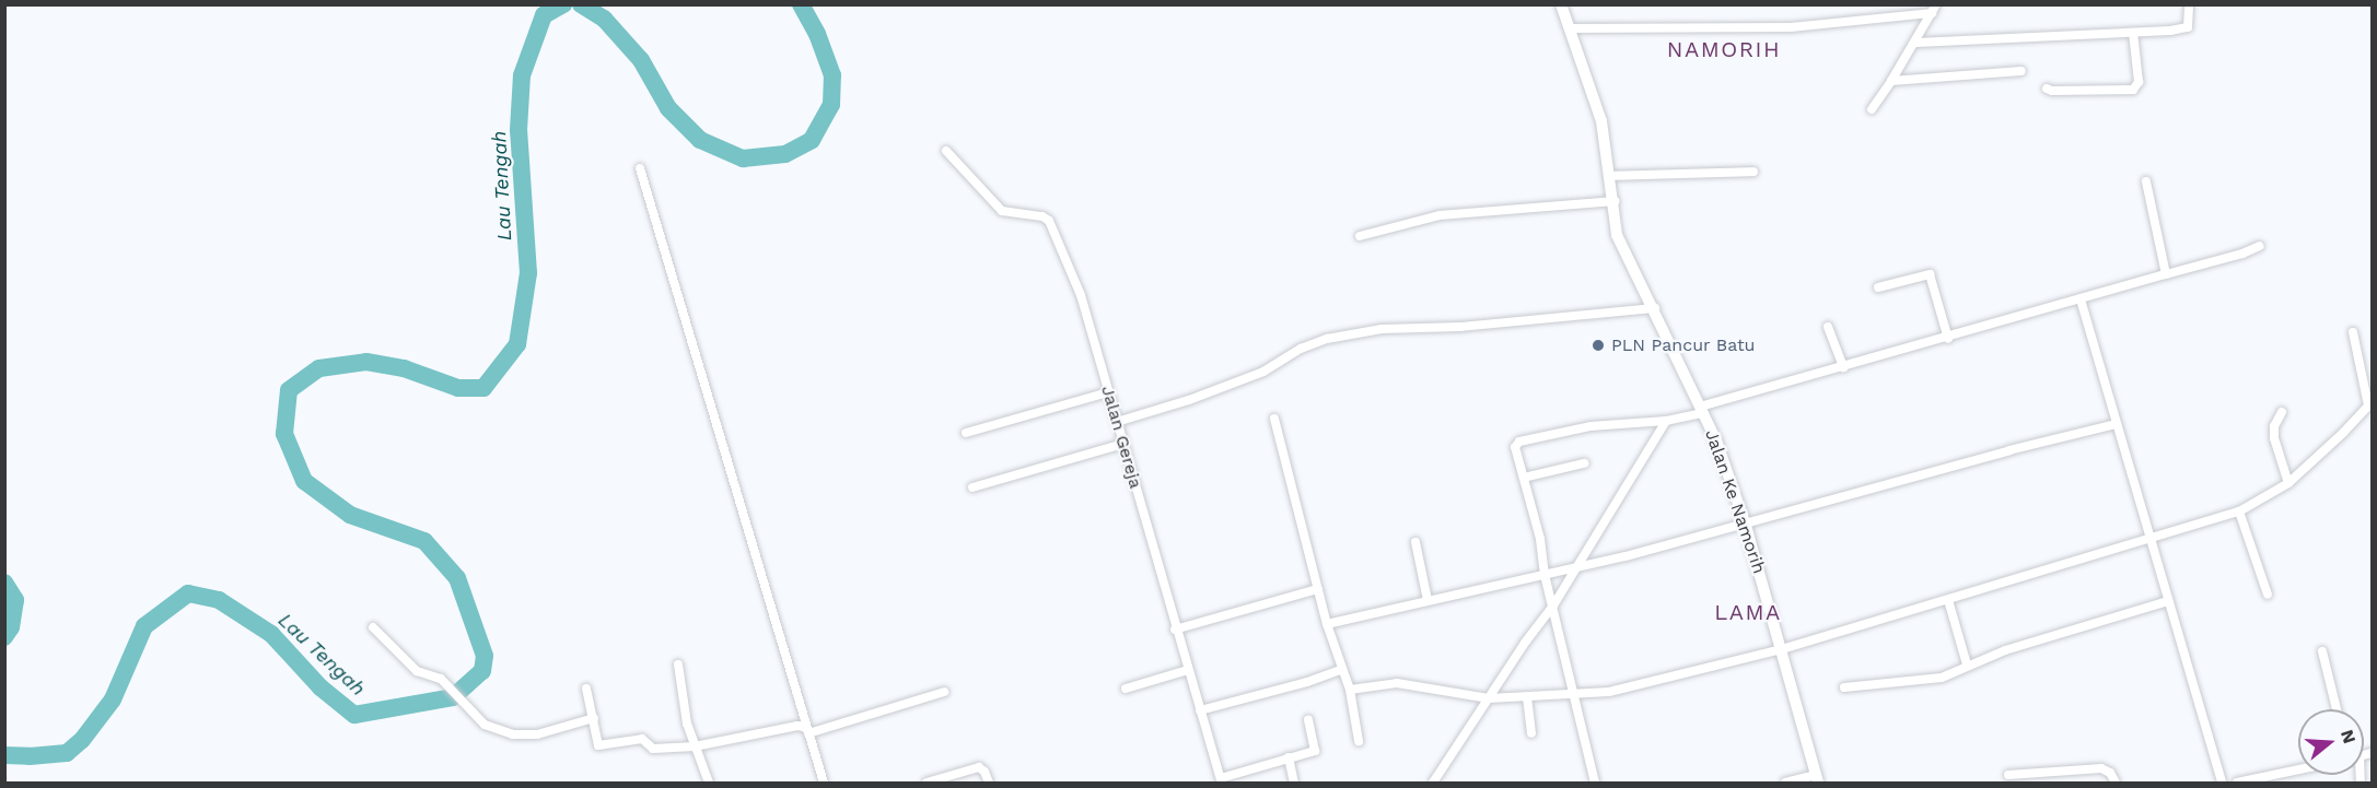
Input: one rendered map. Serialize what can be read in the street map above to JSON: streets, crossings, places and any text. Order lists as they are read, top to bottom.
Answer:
{
  "streets": {
    "street": ["Jalan Gereja", "Jalan Ke Namorih"]
  },
  "districts": ["NAMORIH", "LAMA"],
  "water": ["Lau Tengah"],
  "places": ["PLN Pancur Batu"],
  "north": "right"
}
